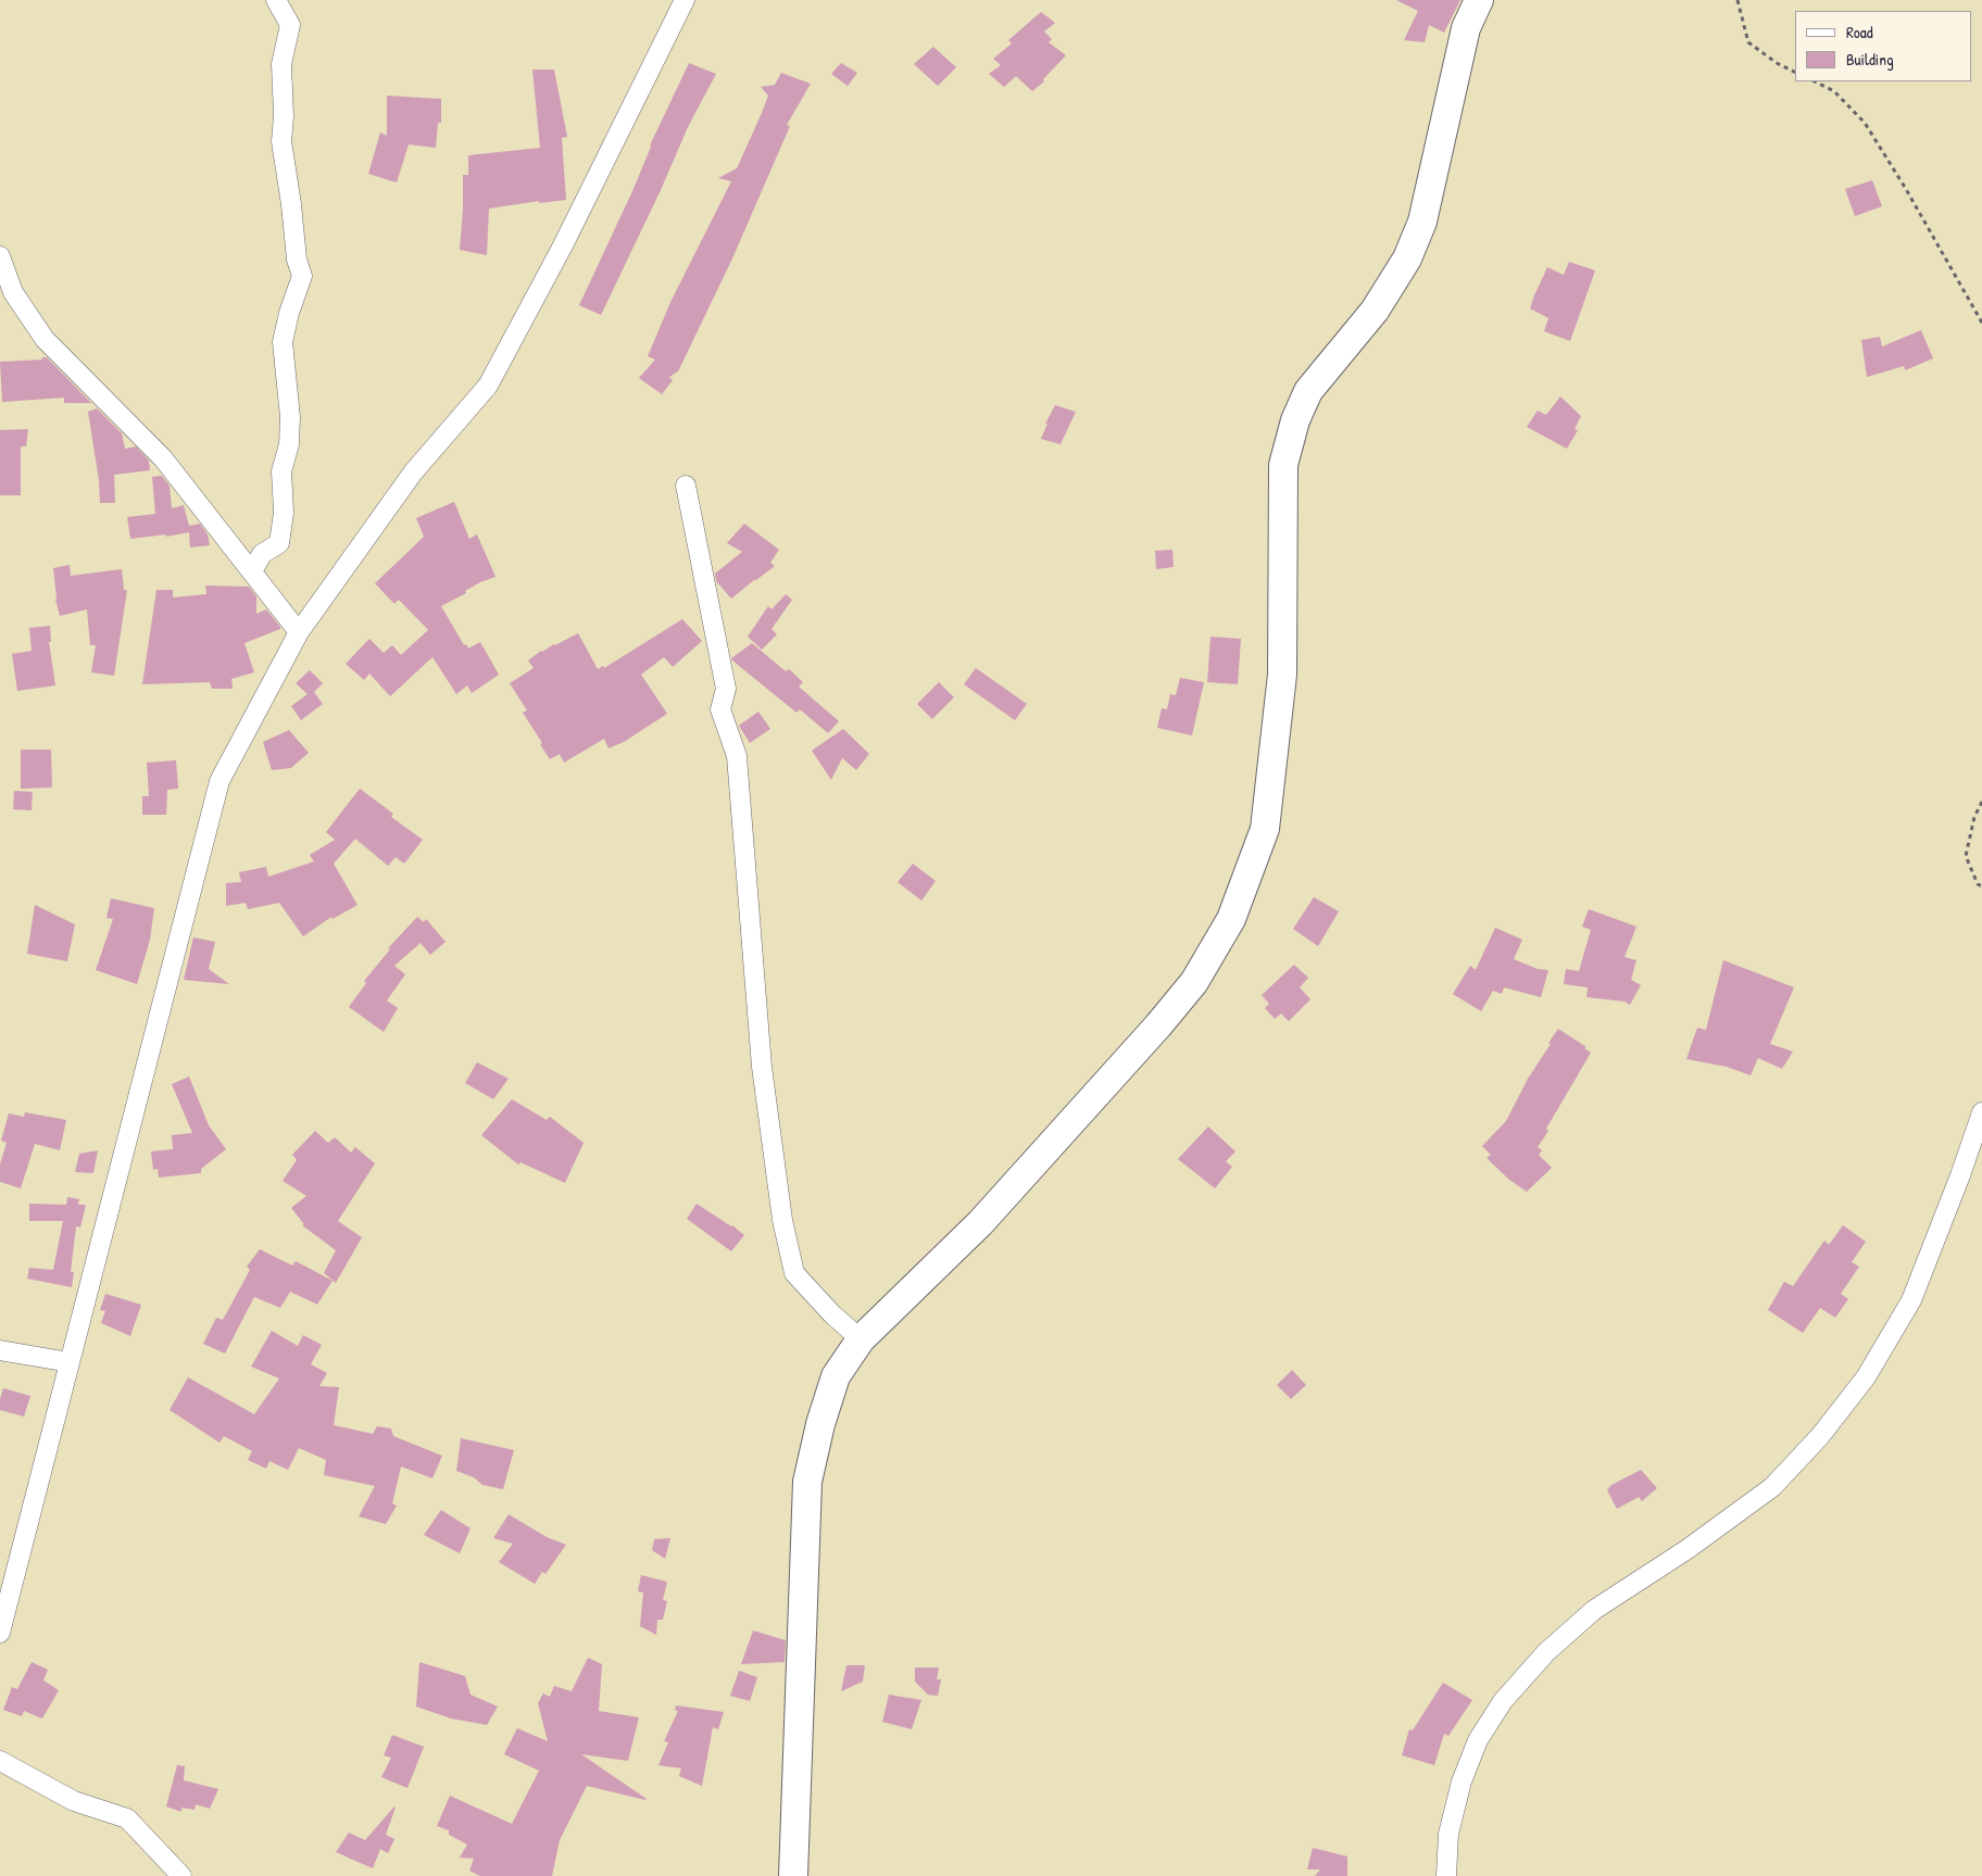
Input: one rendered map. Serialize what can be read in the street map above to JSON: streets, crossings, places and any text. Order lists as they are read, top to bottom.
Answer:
{
  "legend": ["Road", "Building"]
}
